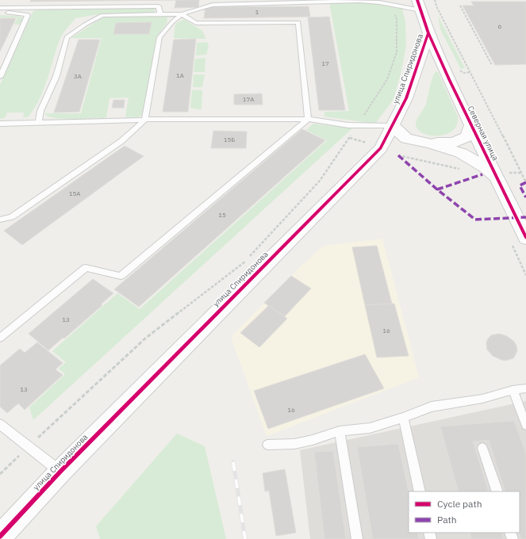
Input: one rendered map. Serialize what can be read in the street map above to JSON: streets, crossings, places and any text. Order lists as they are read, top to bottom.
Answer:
{
  "streets": {
    "street": ["улица Спиридонова", "Северная улица"]
  },
  "crossings": [
    ["улица Спиридонова", "Северная улица"]
  ],
  "house_numbers": [
    "1",
    "6",
    "17",
    "1А",
    "3А",
    "17А",
    "15Б",
    "15А",
    "15",
    "13",
    "16",
    "13",
    "16"
  ],
  "legend": ["Cycle path", "Path"]
}
